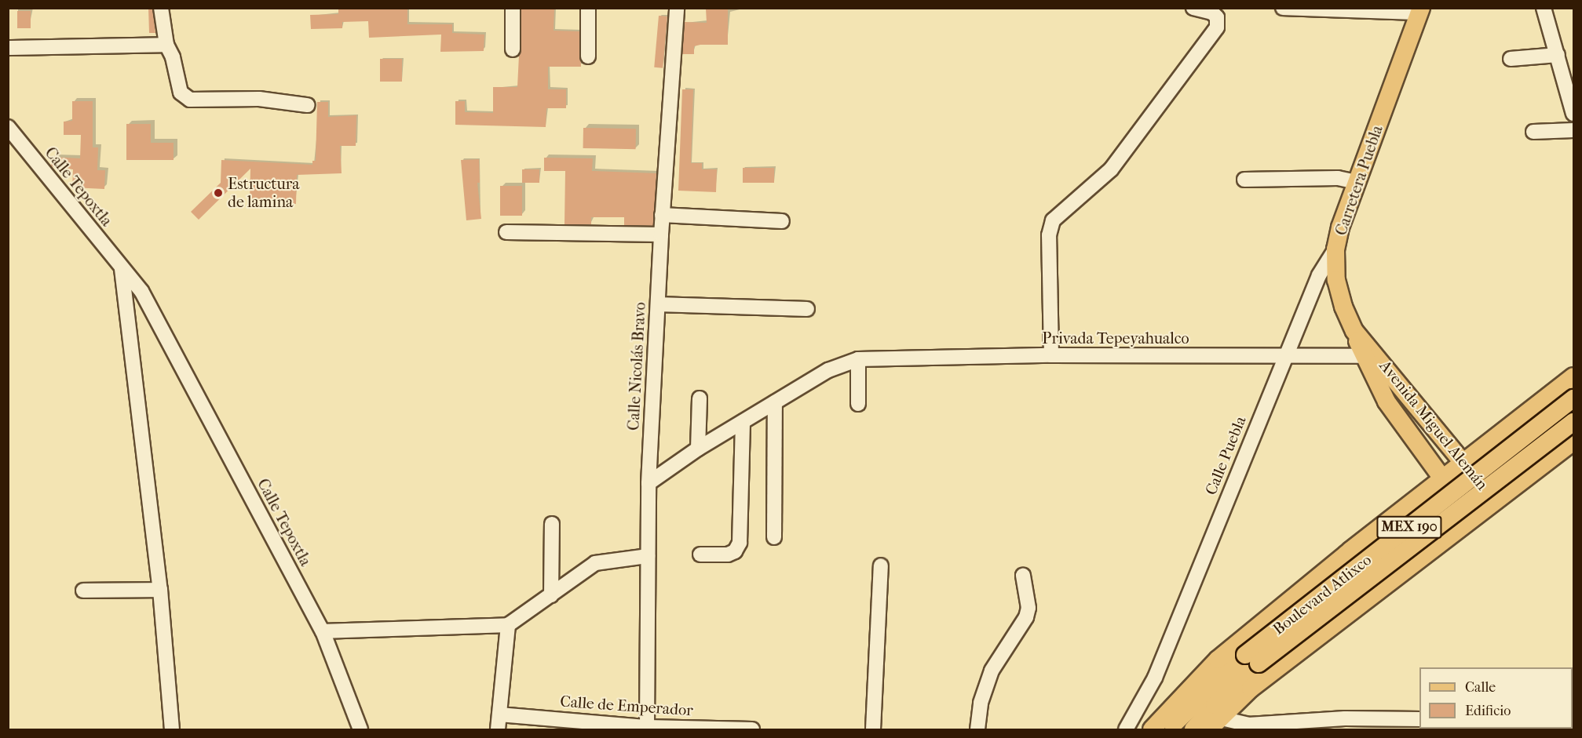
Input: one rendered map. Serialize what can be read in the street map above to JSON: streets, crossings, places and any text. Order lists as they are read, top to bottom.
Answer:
{
  "streets": {
    "main road": [
      "Carretera Puebla",
      "Avenida Miguel Alemán",
      "MEX 190",
      "Boulevard Atlixco"
    ],
    "street": [
      "Calle Tepoxtla",
      "Privada Tepeyahualco",
      "Calle Nicolás Bravo",
      "Calle Puebla",
      "Calle de Emperador"
    ]
  },
  "crossings": [
    ["Carretera Puebla", "Avenida Miguel Alemán"],
    ["Carretera Puebla", "Calle Puebla"],
    ["Privada Tepeyahualco", "Calle Nicolás Bravo"],
    ["Privada Tepeyahualco", "Avenida Miguel Alemán"],
    ["Privada Tepeyahualco", "Calle Puebla"],
    ["Calle Nicolás Bravo", "Calle de Emperador"],
    ["MEX 190", "Boulevard Atlixco"]
  ],
  "places": ["Estructura de lamina"],
  "legend": ["Calle", "Edificio"]
}
